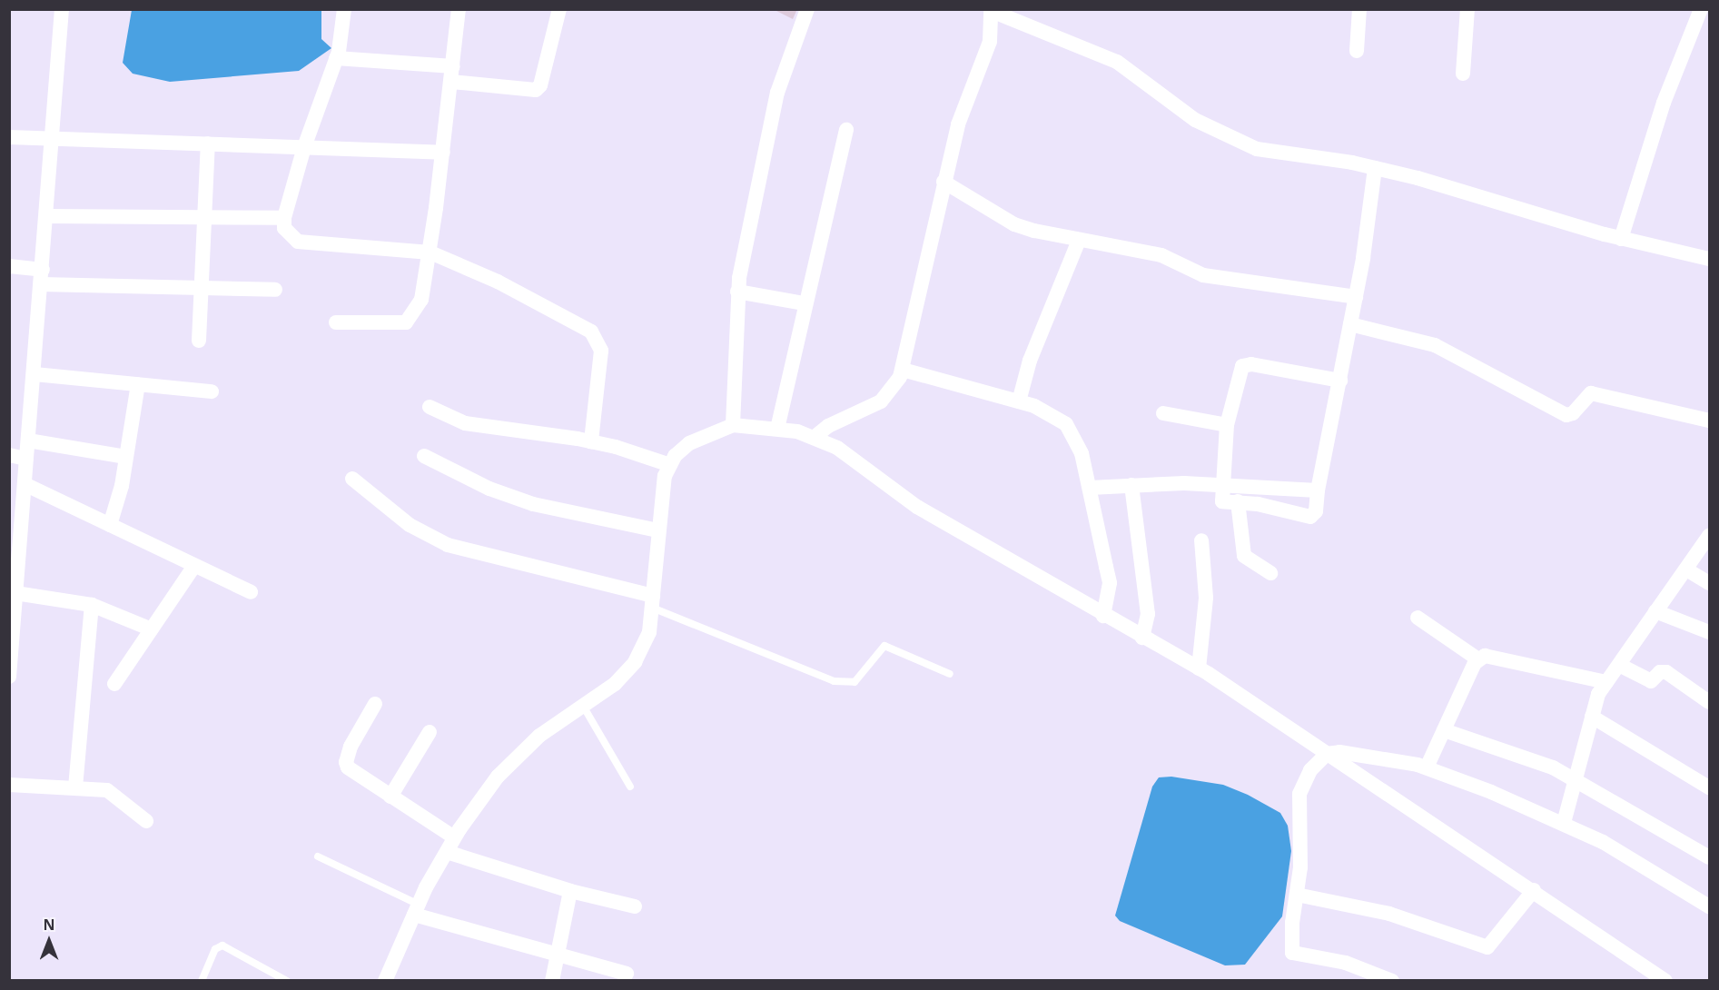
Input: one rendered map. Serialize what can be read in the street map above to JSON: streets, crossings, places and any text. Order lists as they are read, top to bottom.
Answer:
{
  "north": "top"
}
